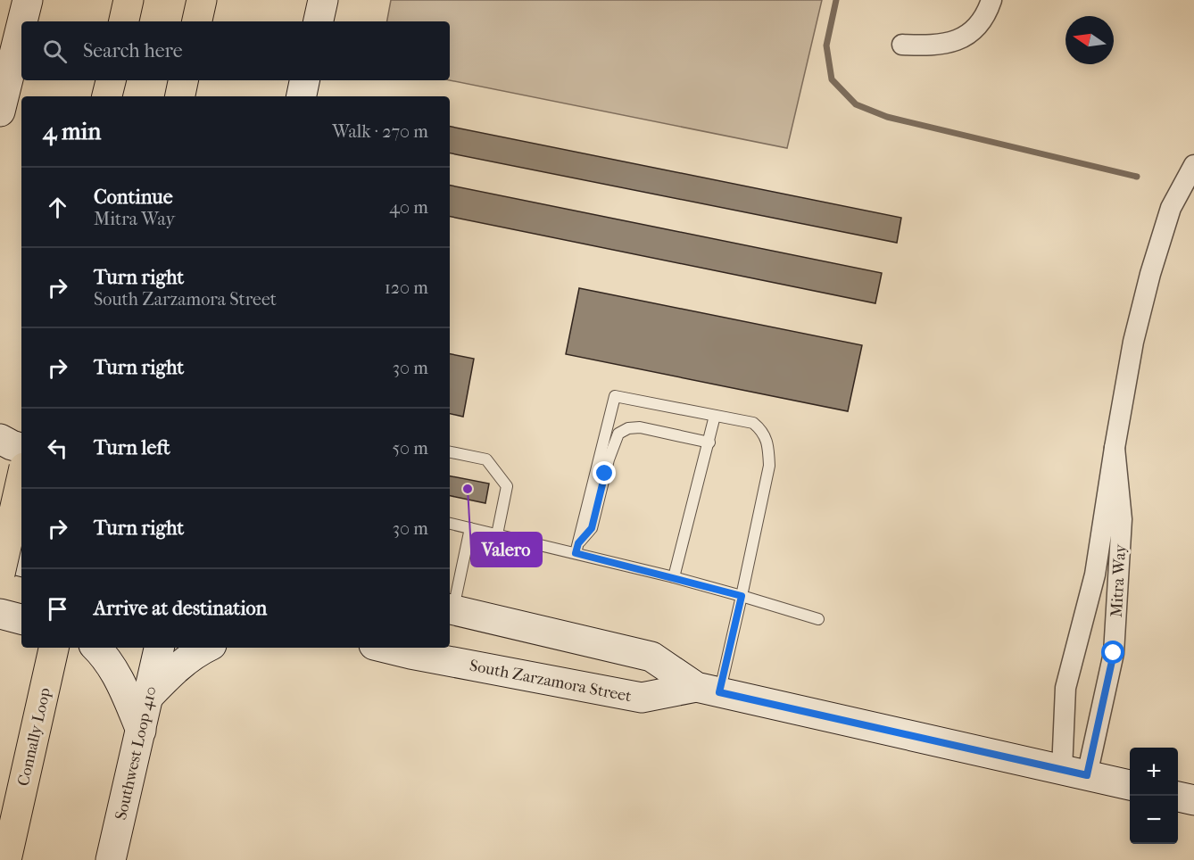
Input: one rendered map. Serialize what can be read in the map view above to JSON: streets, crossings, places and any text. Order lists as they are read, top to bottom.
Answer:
{
  "streets": {
    "highway": ["Connally Loop"],
    "main road": ["South Zarzamora Street", "Southwest Loop 410"],
    "street": ["Mitra Way"]
  },
  "crossings": [
    ["Mitra Way", "South Zarzamora Street"]
  ],
  "places": ["Valero"],
  "north": "left",
  "page": {
    "search": "Search here",
    "heading": ["4 min", "Walk · 270 m"],
    "list": [
      ["Continue", "Mitra Way", "40 m"],
      ["Turn right", "South Zarzamora Street", "120 m"],
      ["Turn right", "30 m"],
      ["Turn left", "50 m"],
      ["Turn right", "30 m"],
      "Arrive at destination"
    ],
    "map_buttons": ["+", "−"]
  }
}
